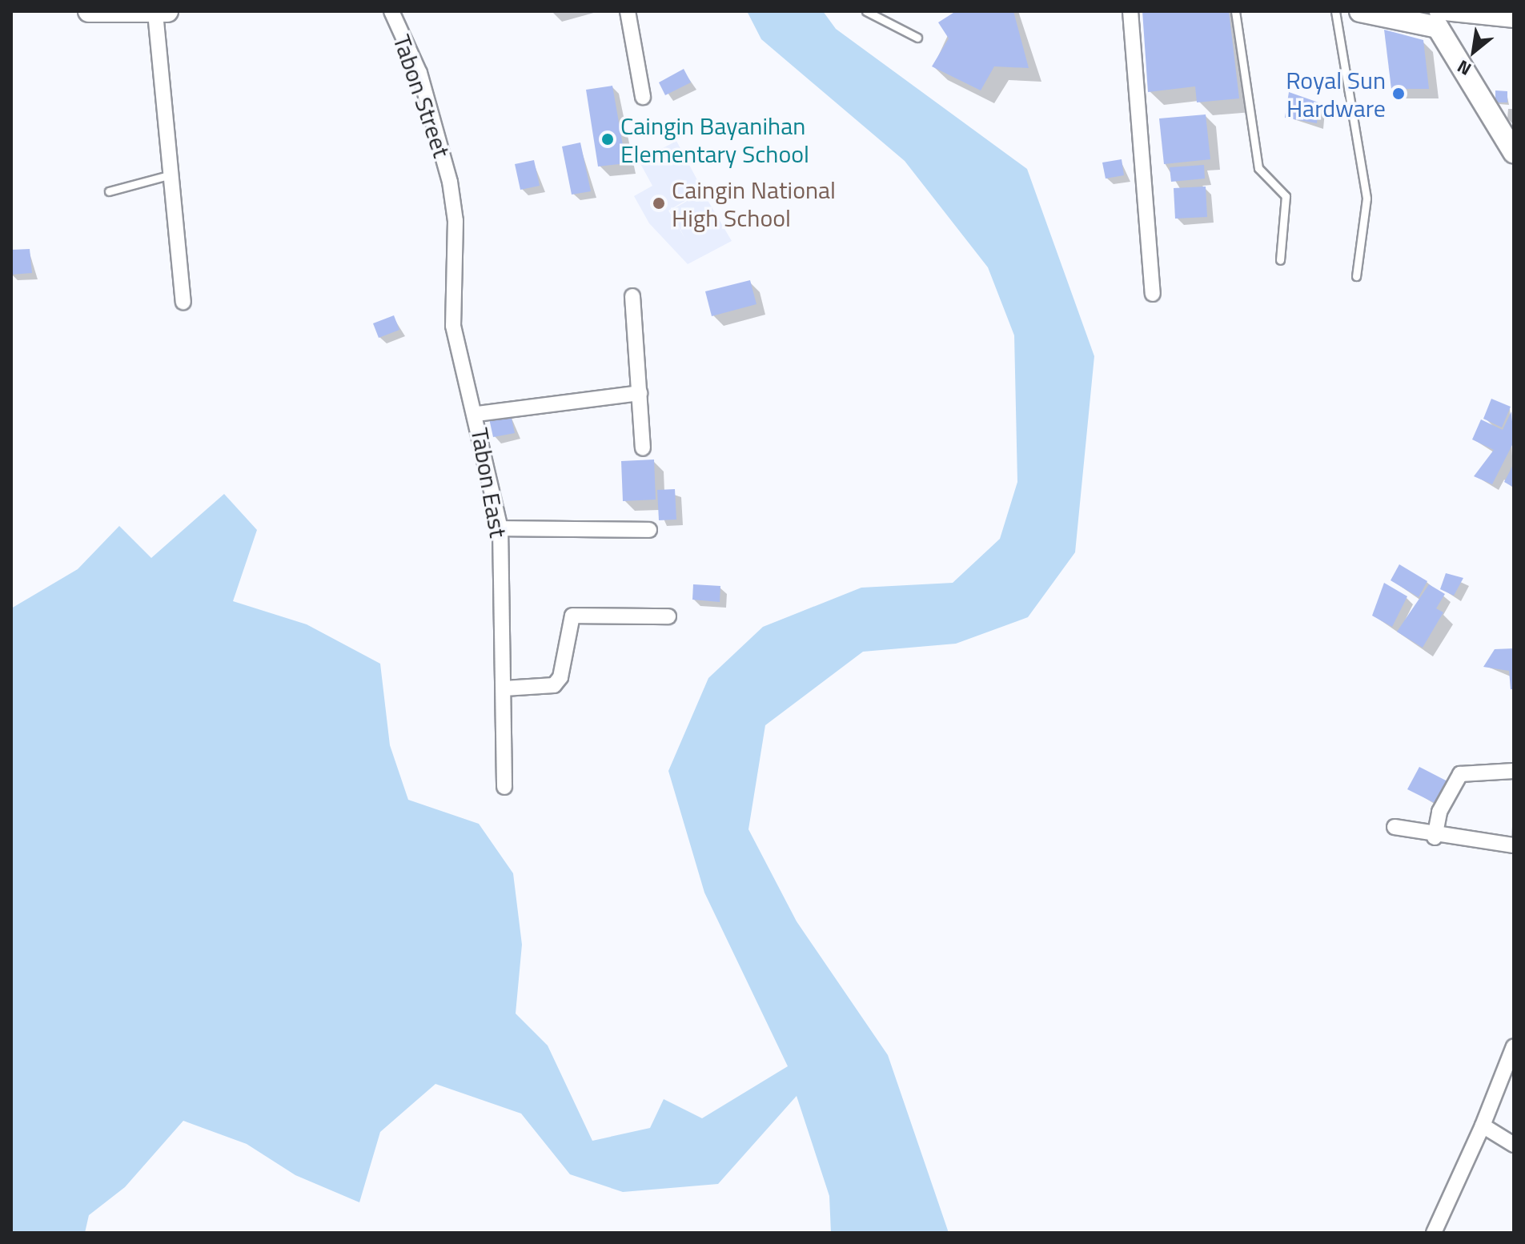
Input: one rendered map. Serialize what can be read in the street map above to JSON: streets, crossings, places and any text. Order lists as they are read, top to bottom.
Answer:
{
  "streets": {
    "street": ["Tabon Street", "Tabon East"]
  },
  "crossings": [
    ["Tabon Street", "Tabon East"]
  ],
  "places": ["Royal Sun Hardware", "Caingin Bayanihan Elementary School", "Caingin National High School"],
  "north": "bottom left"
}
